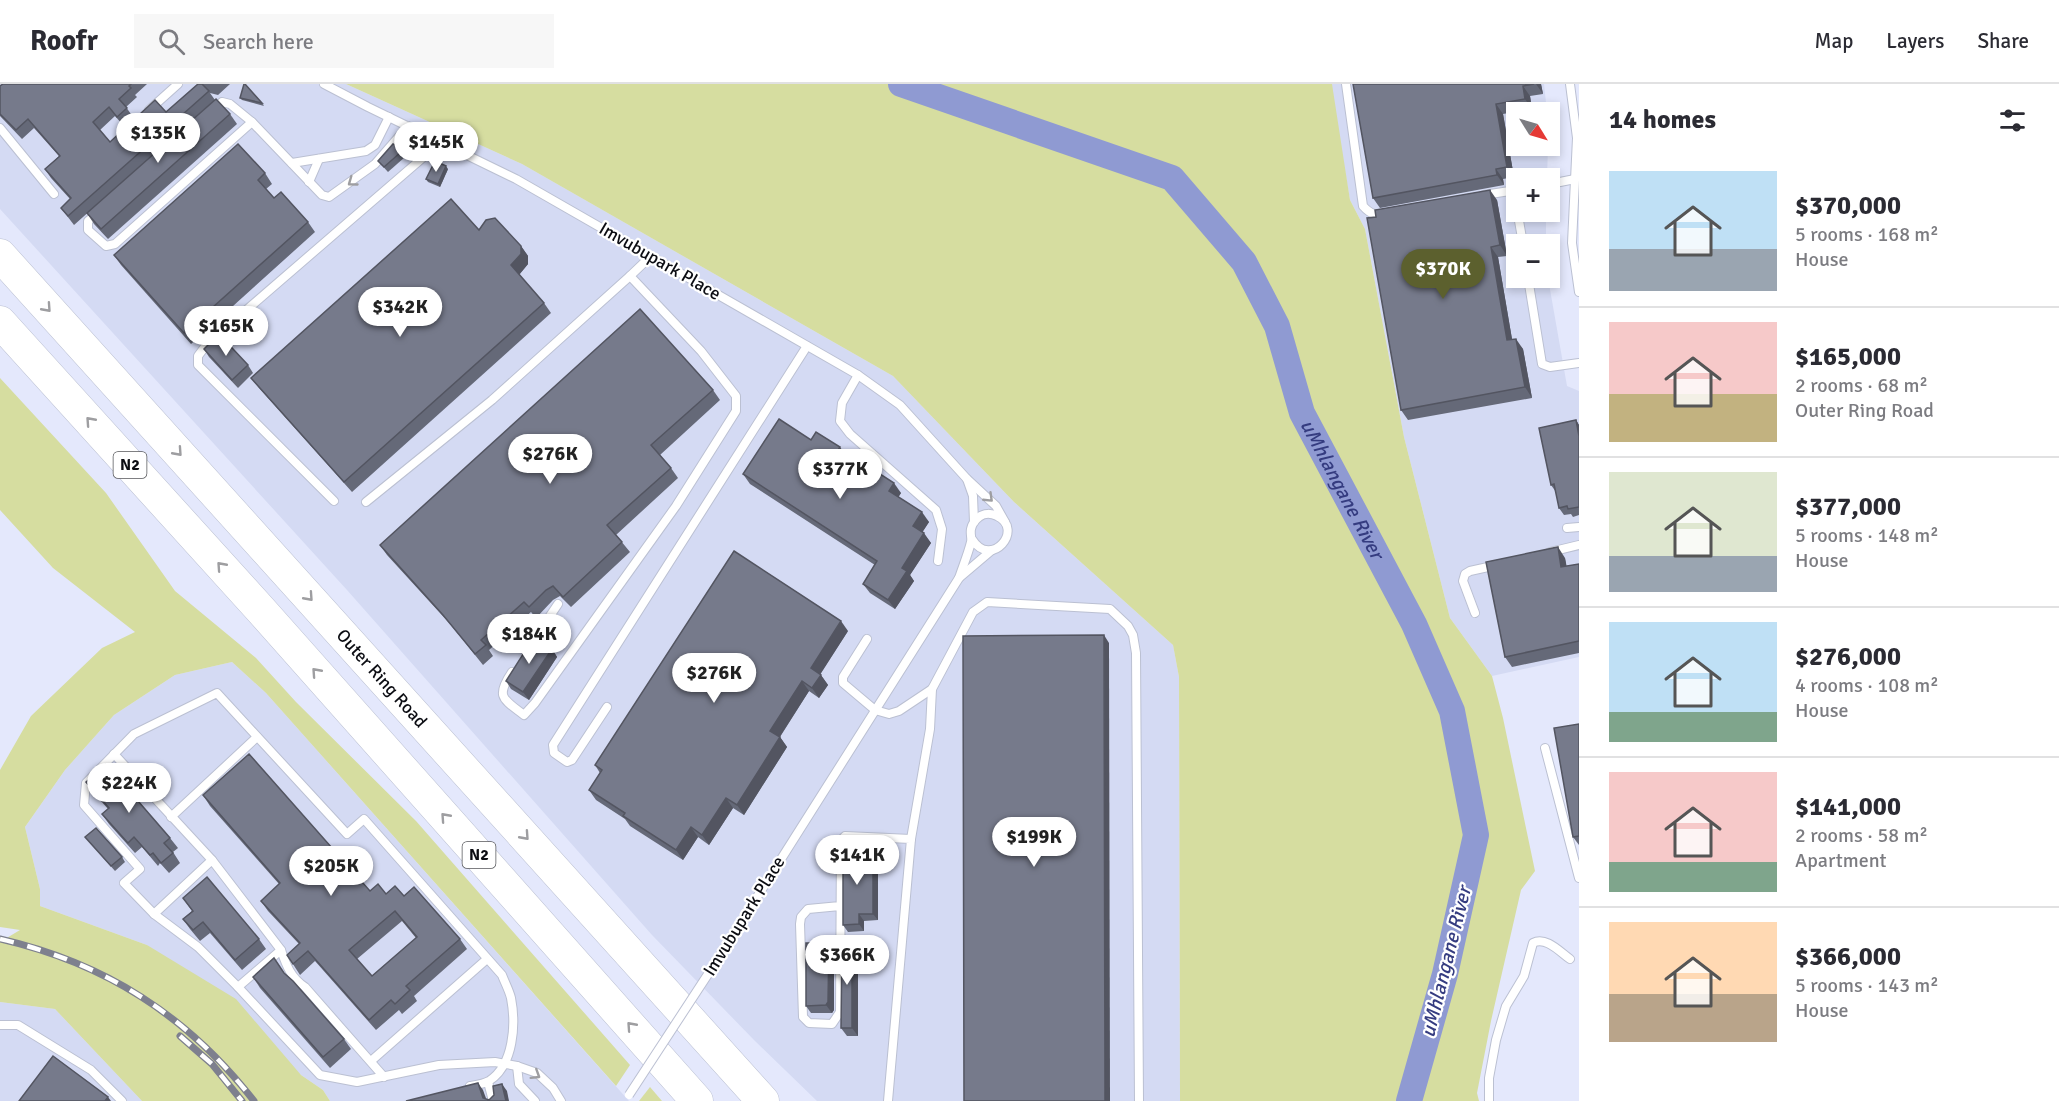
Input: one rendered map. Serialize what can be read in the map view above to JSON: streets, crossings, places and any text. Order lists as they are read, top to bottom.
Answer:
{
  "streets": {
    "highway": ["N2", "Outer Ring Road"],
    "lane": ["Imvubupark Place"]
  },
  "water": ["uMhlangane River"],
  "north": "bottom right",
  "page": {
    "header": "Roofr",
    "search": "Search here",
    "nav": ["Map", "Layers", "Share"],
    "heading": "14 homes",
    "map_buttons": ["+", "−"],
    "price": [
      "$135K",
      "$145K",
      "$370K",
      "$342K",
      "$165K",
      "$276K",
      "$377K",
      "$184K",
      "$276K",
      "$224K",
      "$199K",
      "$141K",
      "$205K",
      "$366K"
    ],
    "list": [
      {
        "name": "$370,000",
        "note": "5 rooms · 168 m² · House"
      },
      {
        "name": "$165,000",
        "note": "2 rooms · 68 m² · Outer Ring Road"
      },
      {
        "name": "$377,000",
        "note": "5 rooms · 148 m² · House"
      },
      {
        "name": "$276,000",
        "note": "4 rooms · 108 m² · House"
      },
      {
        "name": "$141,000",
        "note": "2 rooms · 58 m² · Apartment"
      },
      {
        "name": "$366,000",
        "note": "5 rooms · 143 m² · House"
      }
    ]
  }
}
